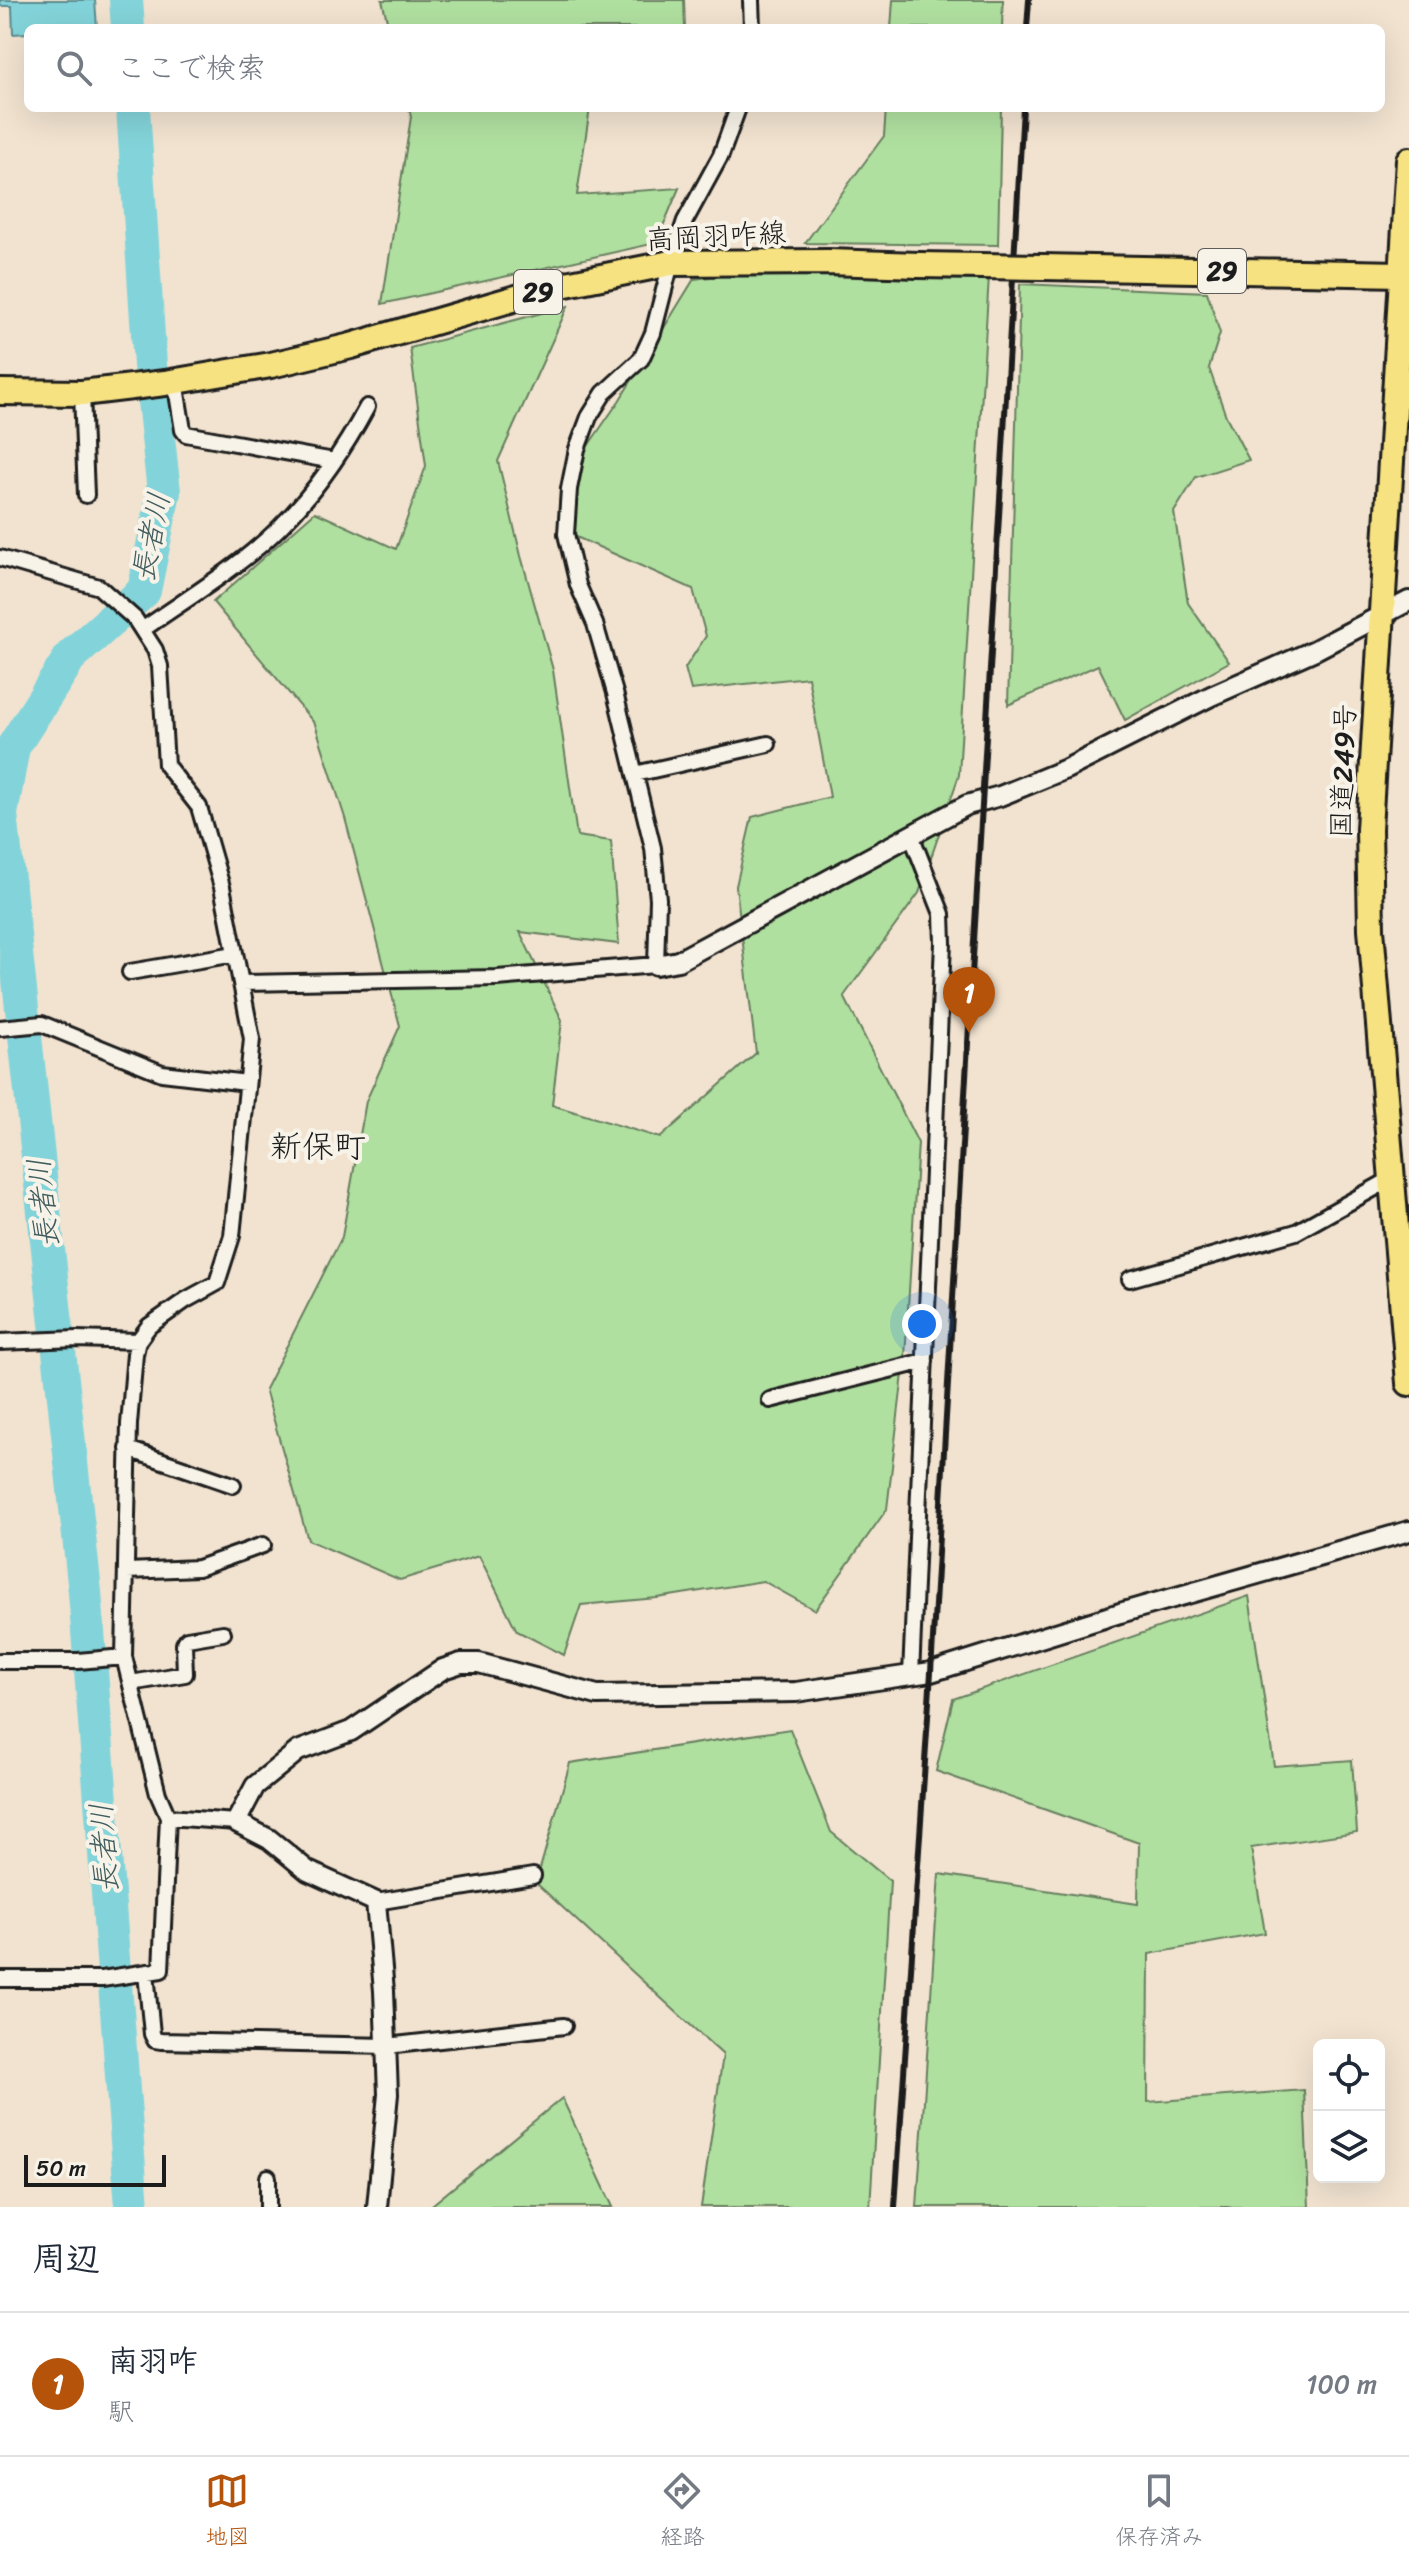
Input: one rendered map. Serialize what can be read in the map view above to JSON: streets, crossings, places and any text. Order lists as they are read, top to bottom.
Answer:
{
  "streets": {
    "main road": ["高岡羽咋線", "29", "国道249号"]
  },
  "crossings": [
    ["高岡羽咋線", "国道249号"]
  ],
  "districts": ["新保町"],
  "water": ["長者川"],
  "scale_bar": "50 m",
  "page": {
    "search": "ここで検索",
    "pins": "1",
    "scale": "50 m",
    "heading": "周辺",
    "list": [
      {
        "mark": "1",
        "name": "南羽咋",
        "note": "駅",
        "value": "100 m"
      }
    ],
    "nav": ["地図", "経路", "保存済み"]
  }
}
